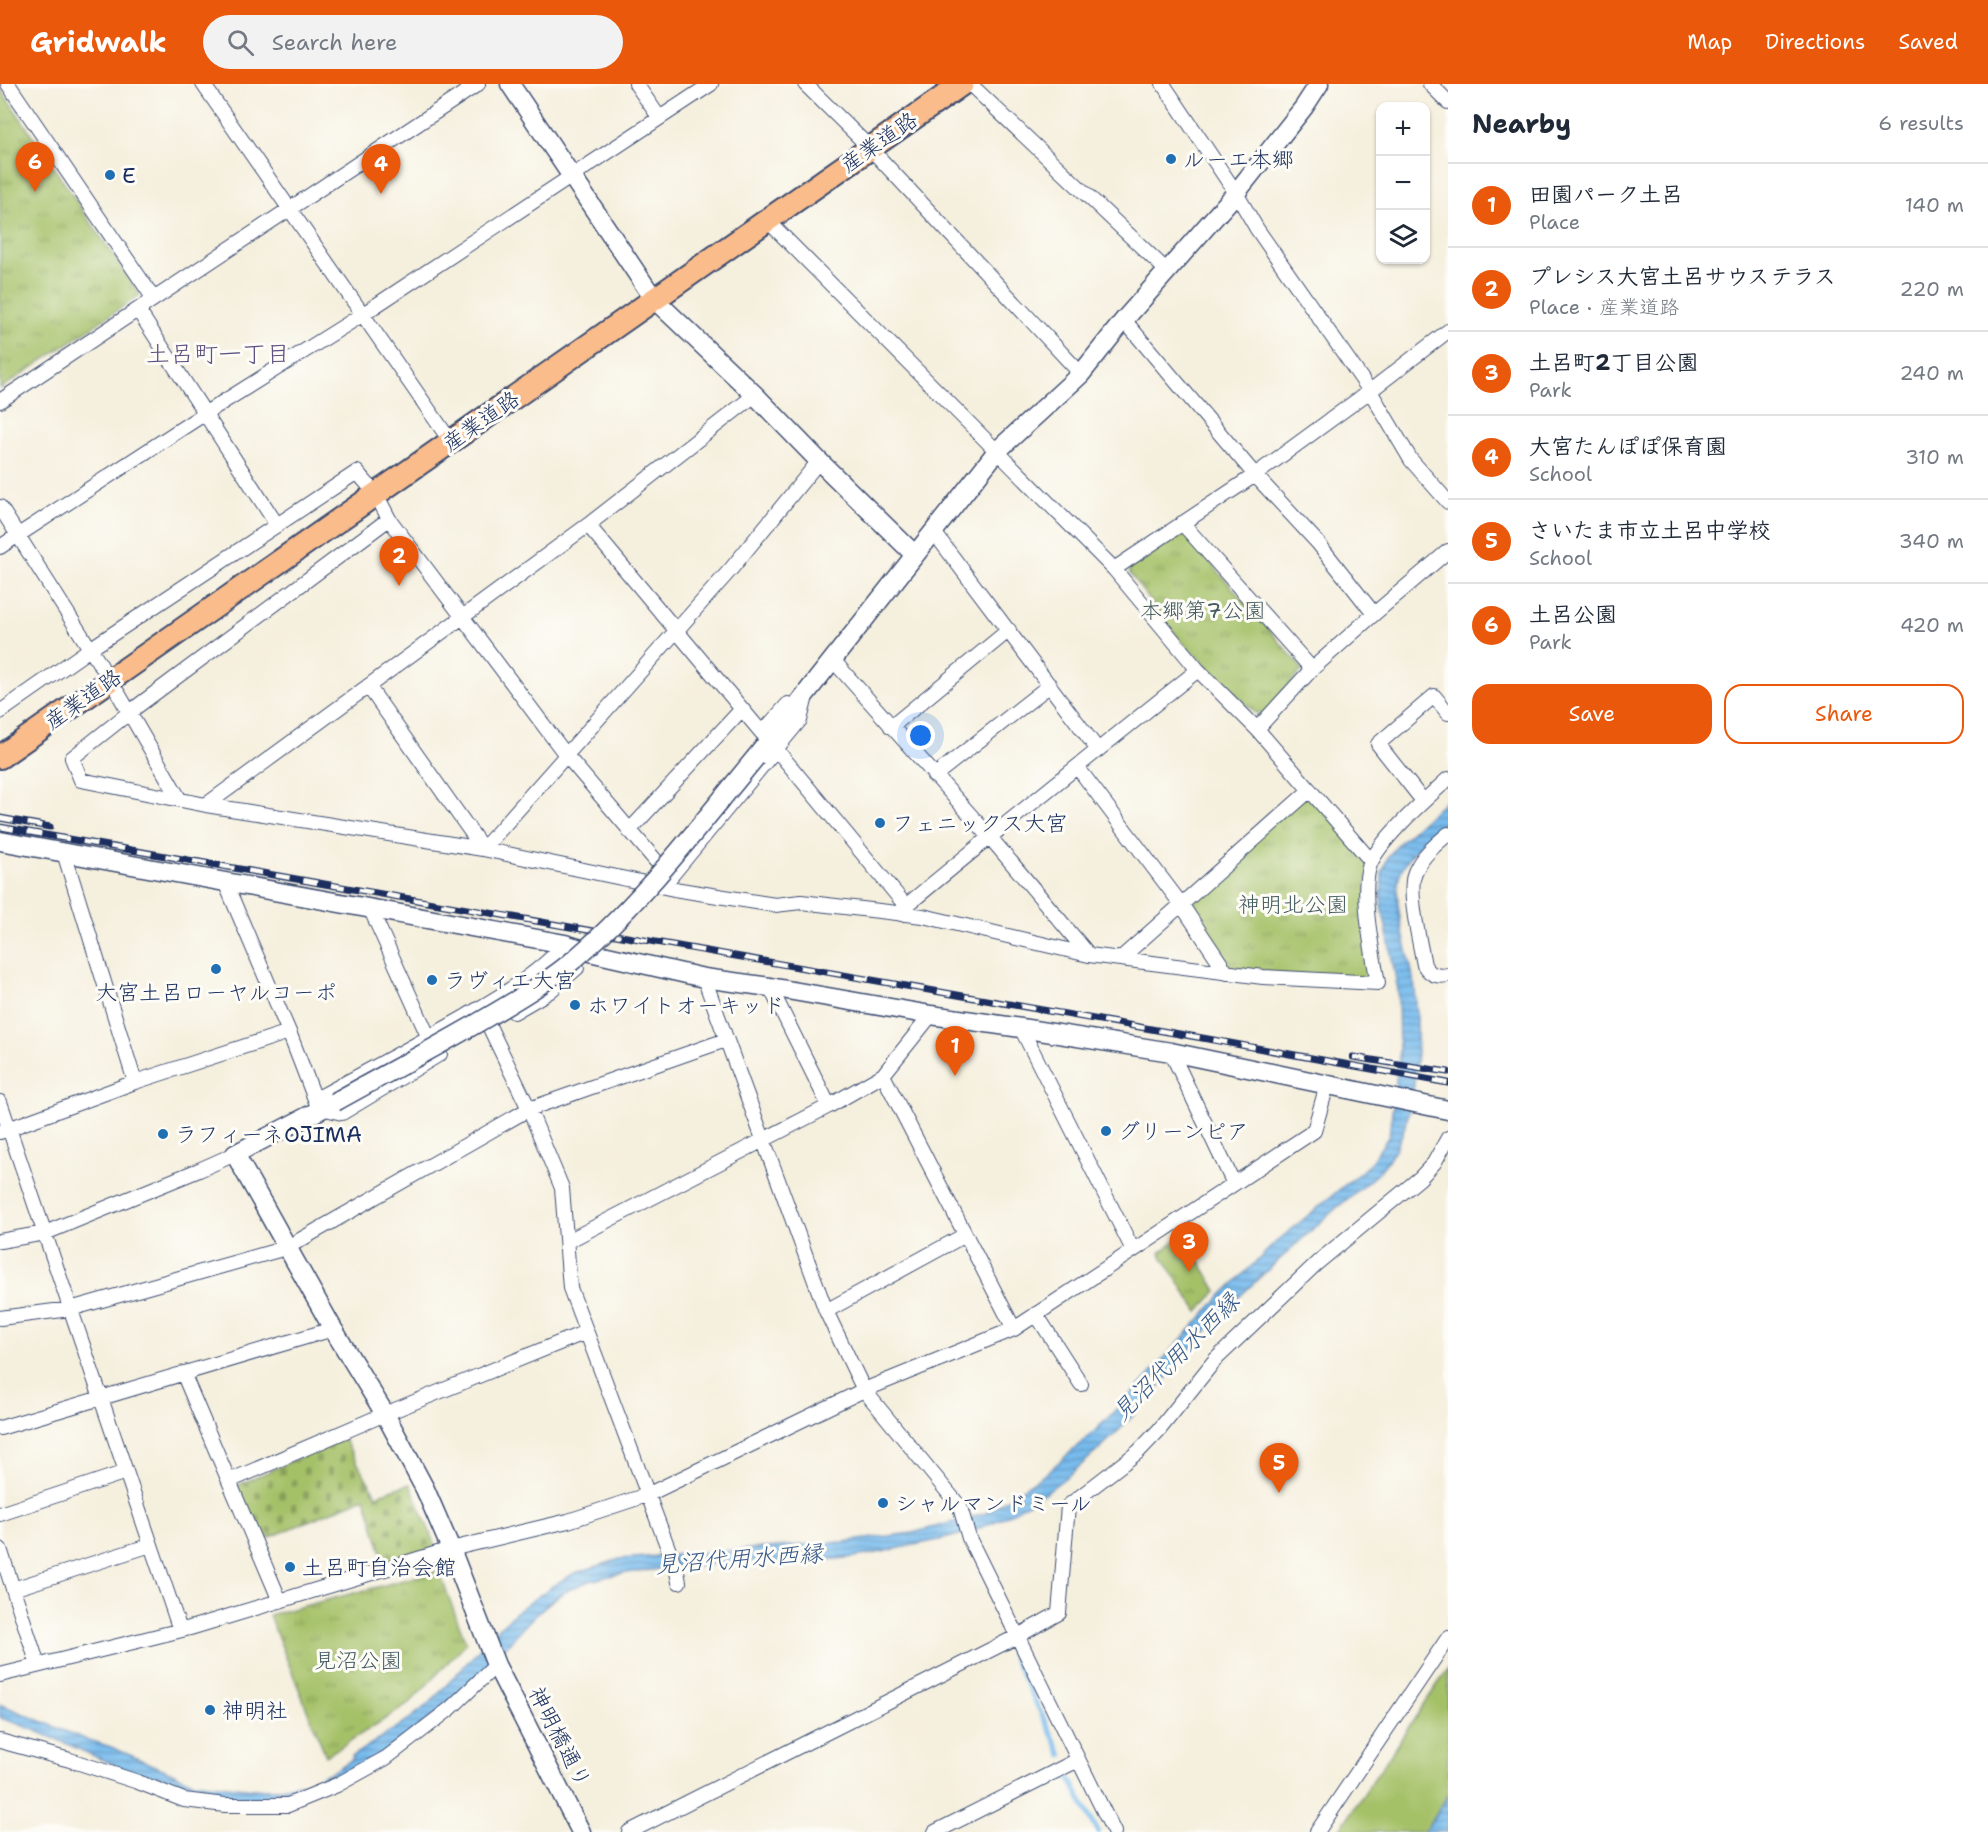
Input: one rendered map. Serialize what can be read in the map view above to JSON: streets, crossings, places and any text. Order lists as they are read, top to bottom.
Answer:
{
  "streets": {
    "main road": ["産業道路"],
    "street": ["神明橋通り"]
  },
  "districts": ["土呂町一丁目"],
  "water": ["見沼代用水西縁"],
  "parks": ["本郷第7公園", "神明北公園", "見沼公園"],
  "places": [
    "ルーエ本郷",
    "E",
    "フェニックス大宮",
    "大宮土呂ローヤルコーポ",
    "ラヴィエ大宮",
    "ホワイトオーキッド",
    "グリーンピア",
    "ラフィーネOJIMA",
    "シャルマンドミール",
    "土呂町自治会館",
    "神明社"
  ],
  "page": {
    "header": "Gridwalk",
    "search": "Search here",
    "nav": ["Map", "Directions", "Saved"],
    "heading": ["Nearby", "6 results"],
    "map_buttons": ["+", "−"],
    "pins": [
      "6",
      "4",
      "2",
      "1",
      "3",
      "5"
    ],
    "list": [
      {
        "mark": "1",
        "name": "田園パーク土呂",
        "note": "Place",
        "value": "140 m"
      },
      {
        "mark": "2",
        "name": "プレシス大宮土呂サウステラス",
        "note": "Place · 産業道路",
        "value": "220 m"
      },
      {
        "mark": "3",
        "name": "土呂町2丁目公園",
        "note": "Park",
        "value": "240 m"
      },
      {
        "mark": "4",
        "name": "大宮たんぽぽ保育園",
        "note": "School",
        "value": "310 m"
      },
      {
        "mark": "5",
        "name": "さいたま市立土呂中学校",
        "note": "School",
        "value": "340 m"
      },
      {
        "mark": "6",
        "name": "土呂公園",
        "note": "Park",
        "value": "420 m"
      }
    ],
    "buttons": ["Save", "Share"]
  }
}
